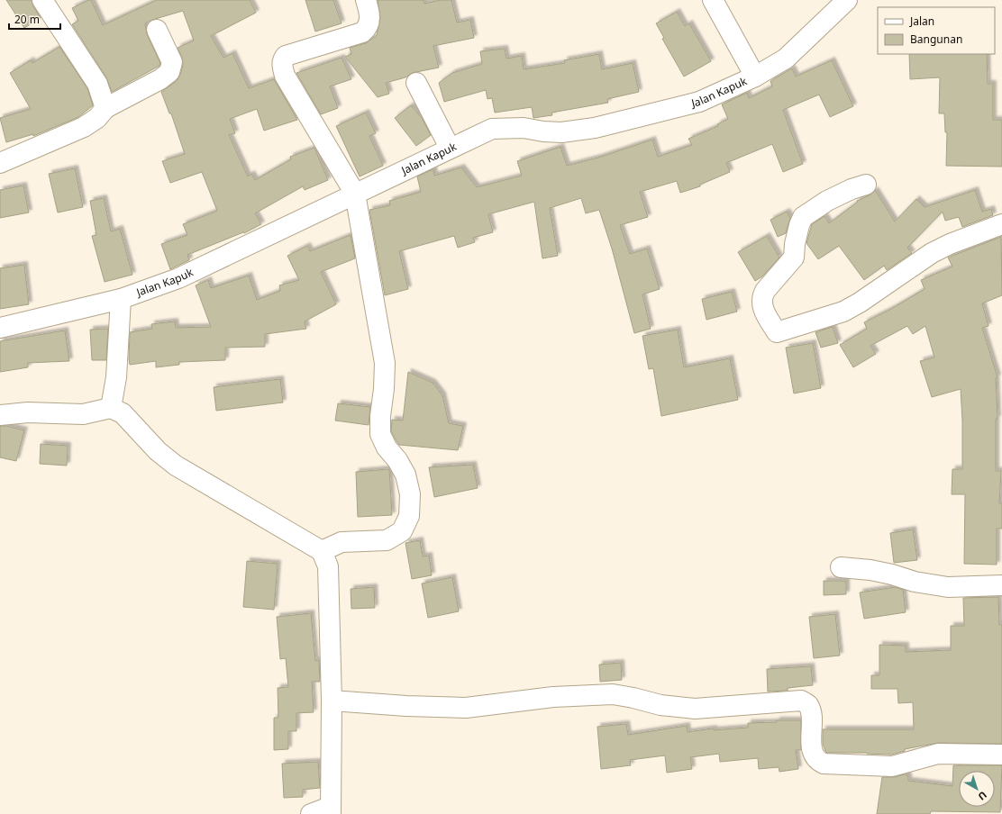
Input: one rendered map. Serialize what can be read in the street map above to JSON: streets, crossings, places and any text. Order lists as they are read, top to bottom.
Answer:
{
  "streets": {
    "street": ["Jalan Kapuk"]
  },
  "legend": ["Jalan", "Bangunan"],
  "scale_bar": "20 m",
  "north": "bottom right"
}
